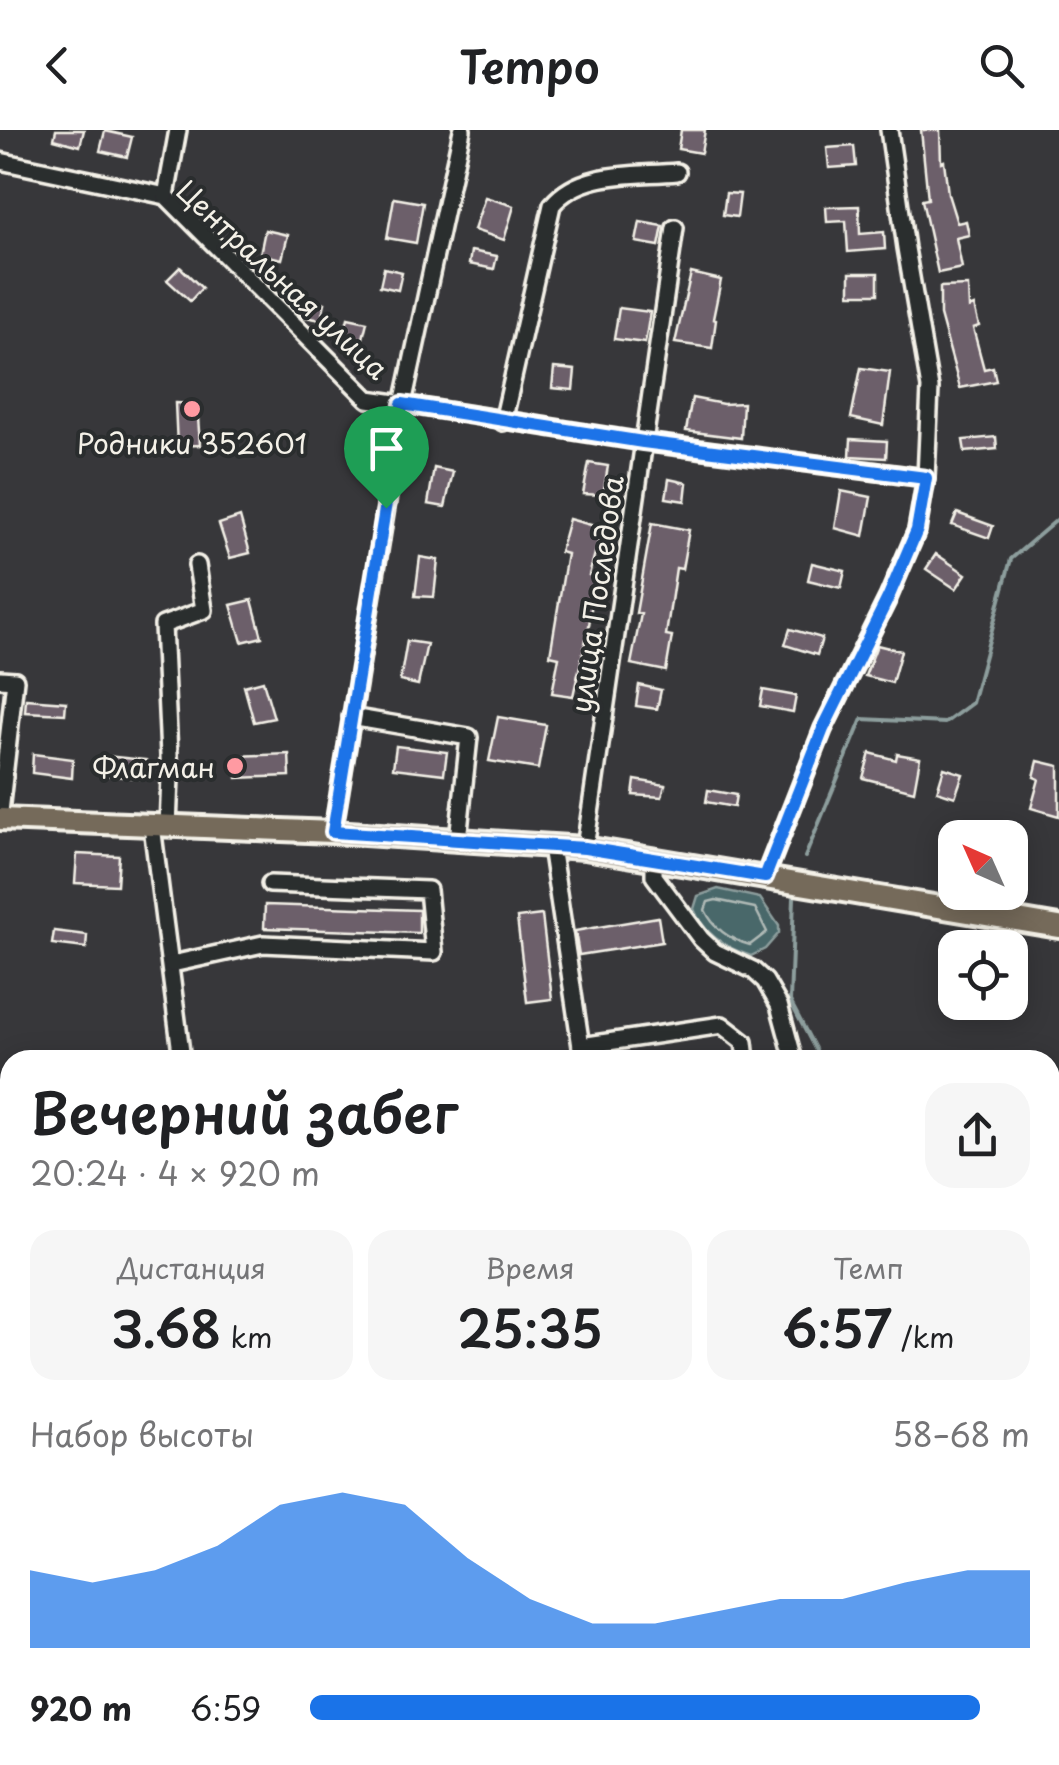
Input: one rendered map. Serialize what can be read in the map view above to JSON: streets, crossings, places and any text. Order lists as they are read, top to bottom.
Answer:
{
  "streets": {
    "street": ["Центральная улица", "улица Последова"]
  },
  "places": ["Родники 352601", "Флагман"],
  "north": "top left",
  "page": {
    "header": "Tempo",
    "heading": ["Вечерний забег", "20:24 · 4 × 920 m"],
    "stats": [
      ["Дистанция", "3.68 km"],
      ["Время", "25:35"],
      ["Темп", "6:57 /km"]
    ],
    "chart": ["Набор высоты", "58–68 m"],
    "list": [
      {
        "name": "920 m",
        "note": "6:59"
      }
    ]
  }
}
